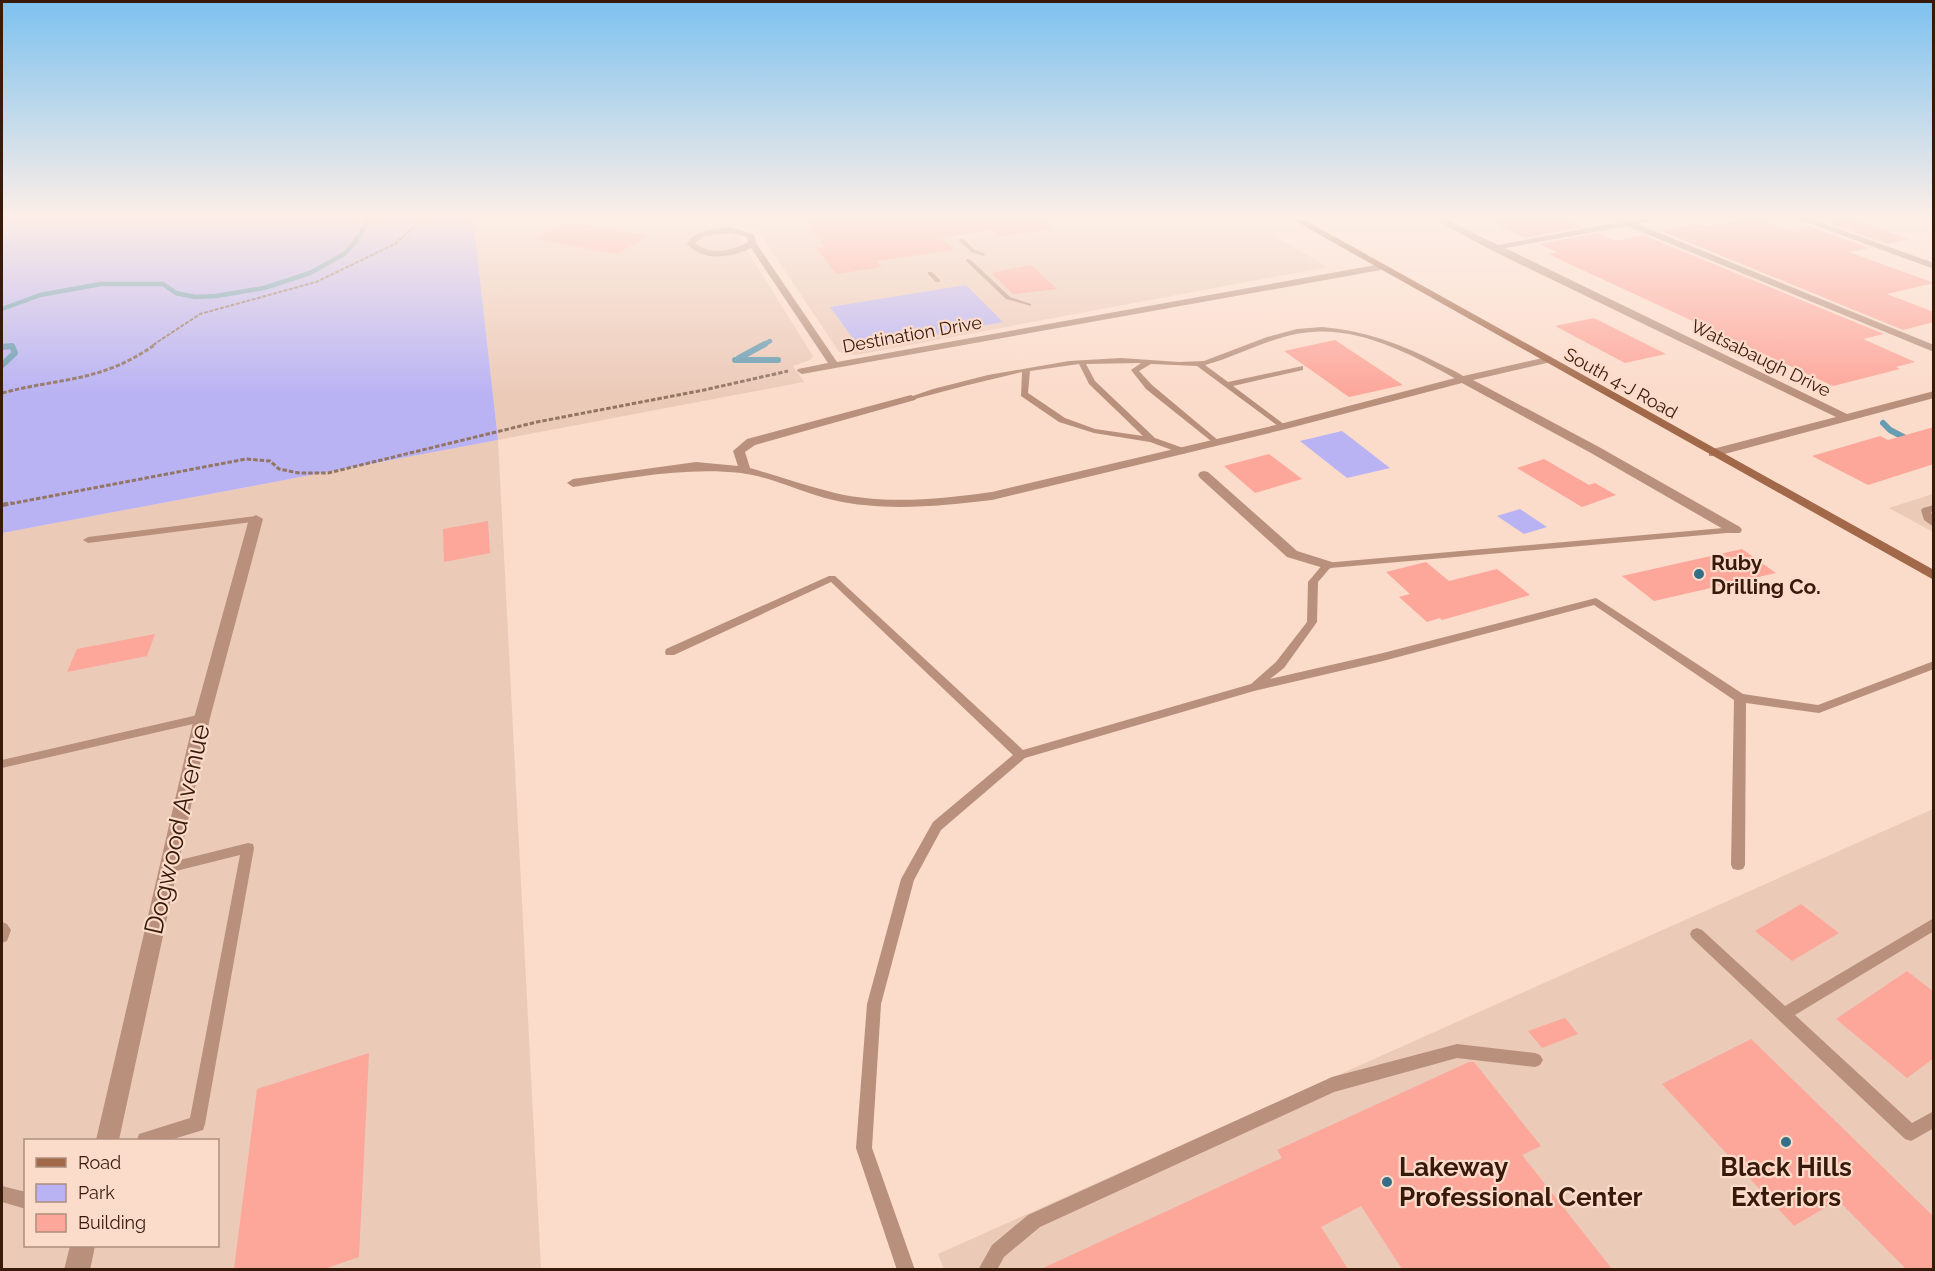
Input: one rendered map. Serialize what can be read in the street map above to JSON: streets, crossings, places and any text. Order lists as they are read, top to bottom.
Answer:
{
  "streets": {
    "main road": ["South 4-J Road"],
    "street": ["Destination Drive", "Watsabaugh Drive", "Dogwood Avenue"]
  },
  "places": ["Ruby Drilling Co.", "Black Hills Exteriors", "Lakeway Professional Center"],
  "legend": ["Road", "Park", "Building"]
}
